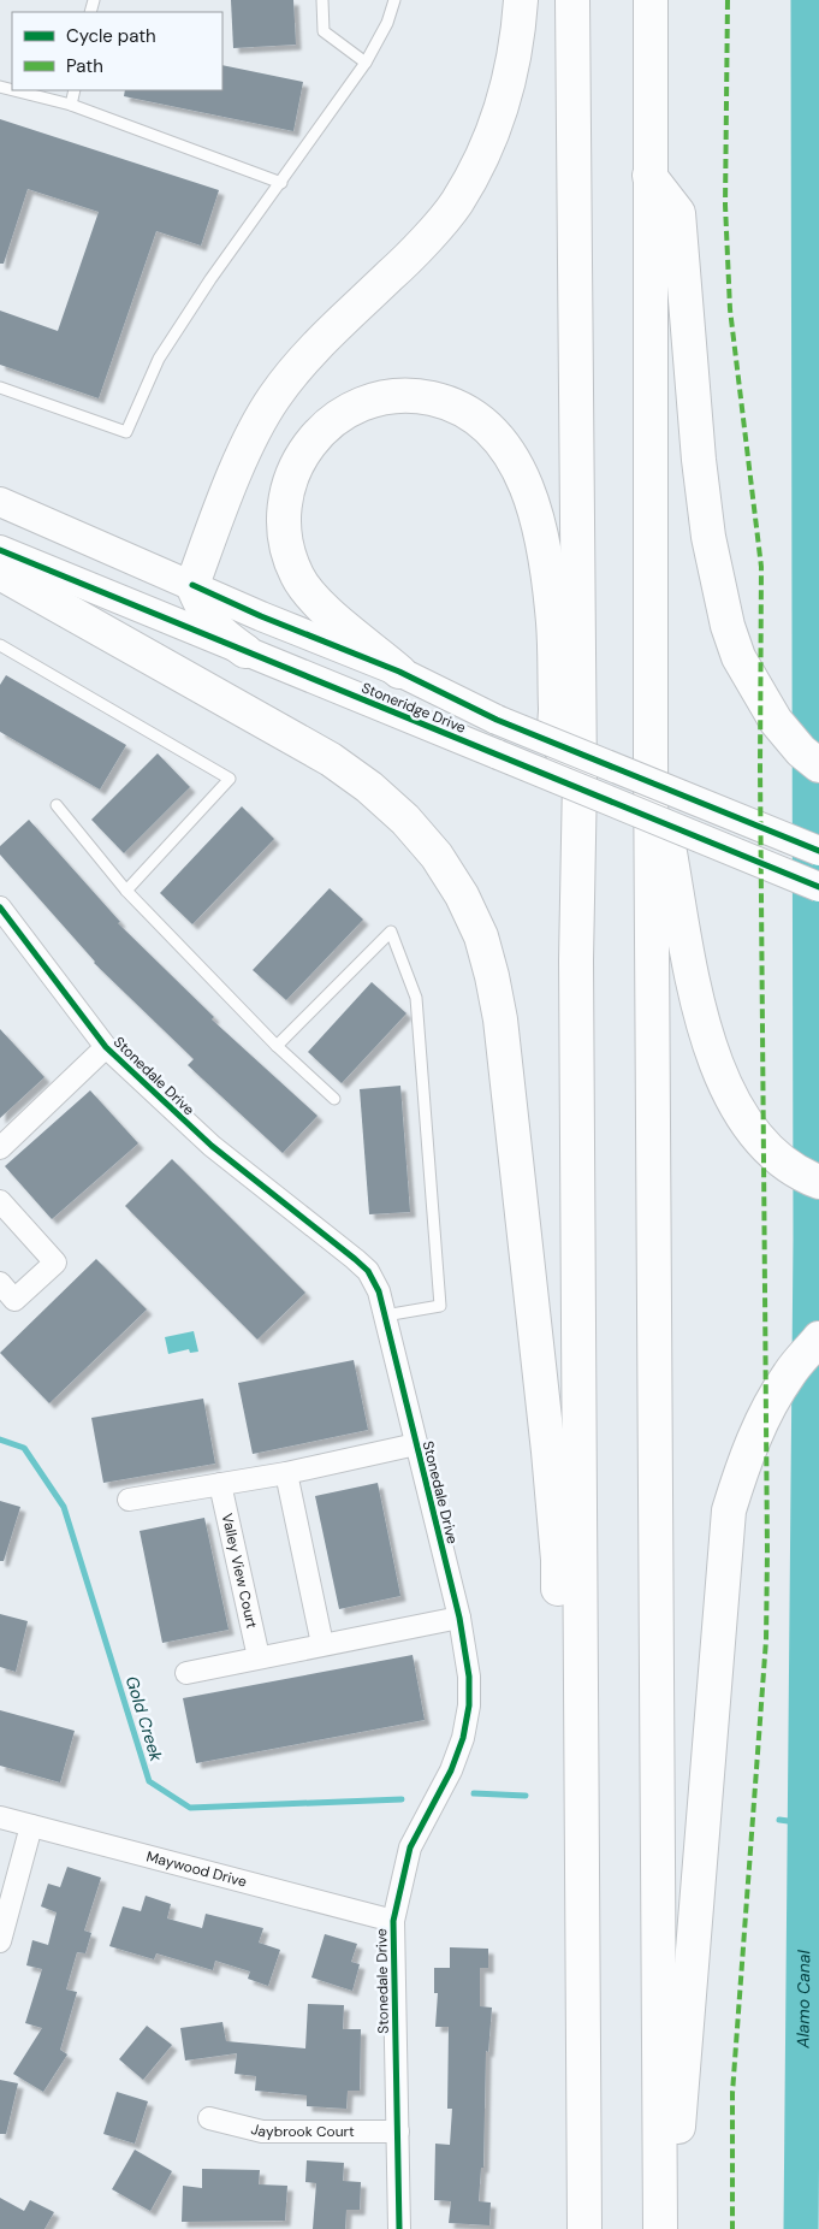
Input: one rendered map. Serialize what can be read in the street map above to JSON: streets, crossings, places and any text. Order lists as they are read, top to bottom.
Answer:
{
  "streets": {
    "main road": ["Stoneridge Drive"],
    "street": [
      "Stonedale Drive",
      "Valley View Court",
      "Maywood Drive",
      "Jaybrook Court"
    ]
  },
  "crossings": [
    ["Stonedale Drive", "Maywood Drive"],
    ["Stonedale Drive", "Jaybrook Court"]
  ],
  "water": ["Gold Creek", "Alamo Canal"],
  "legend": ["Cycle path", "Path"]
}
